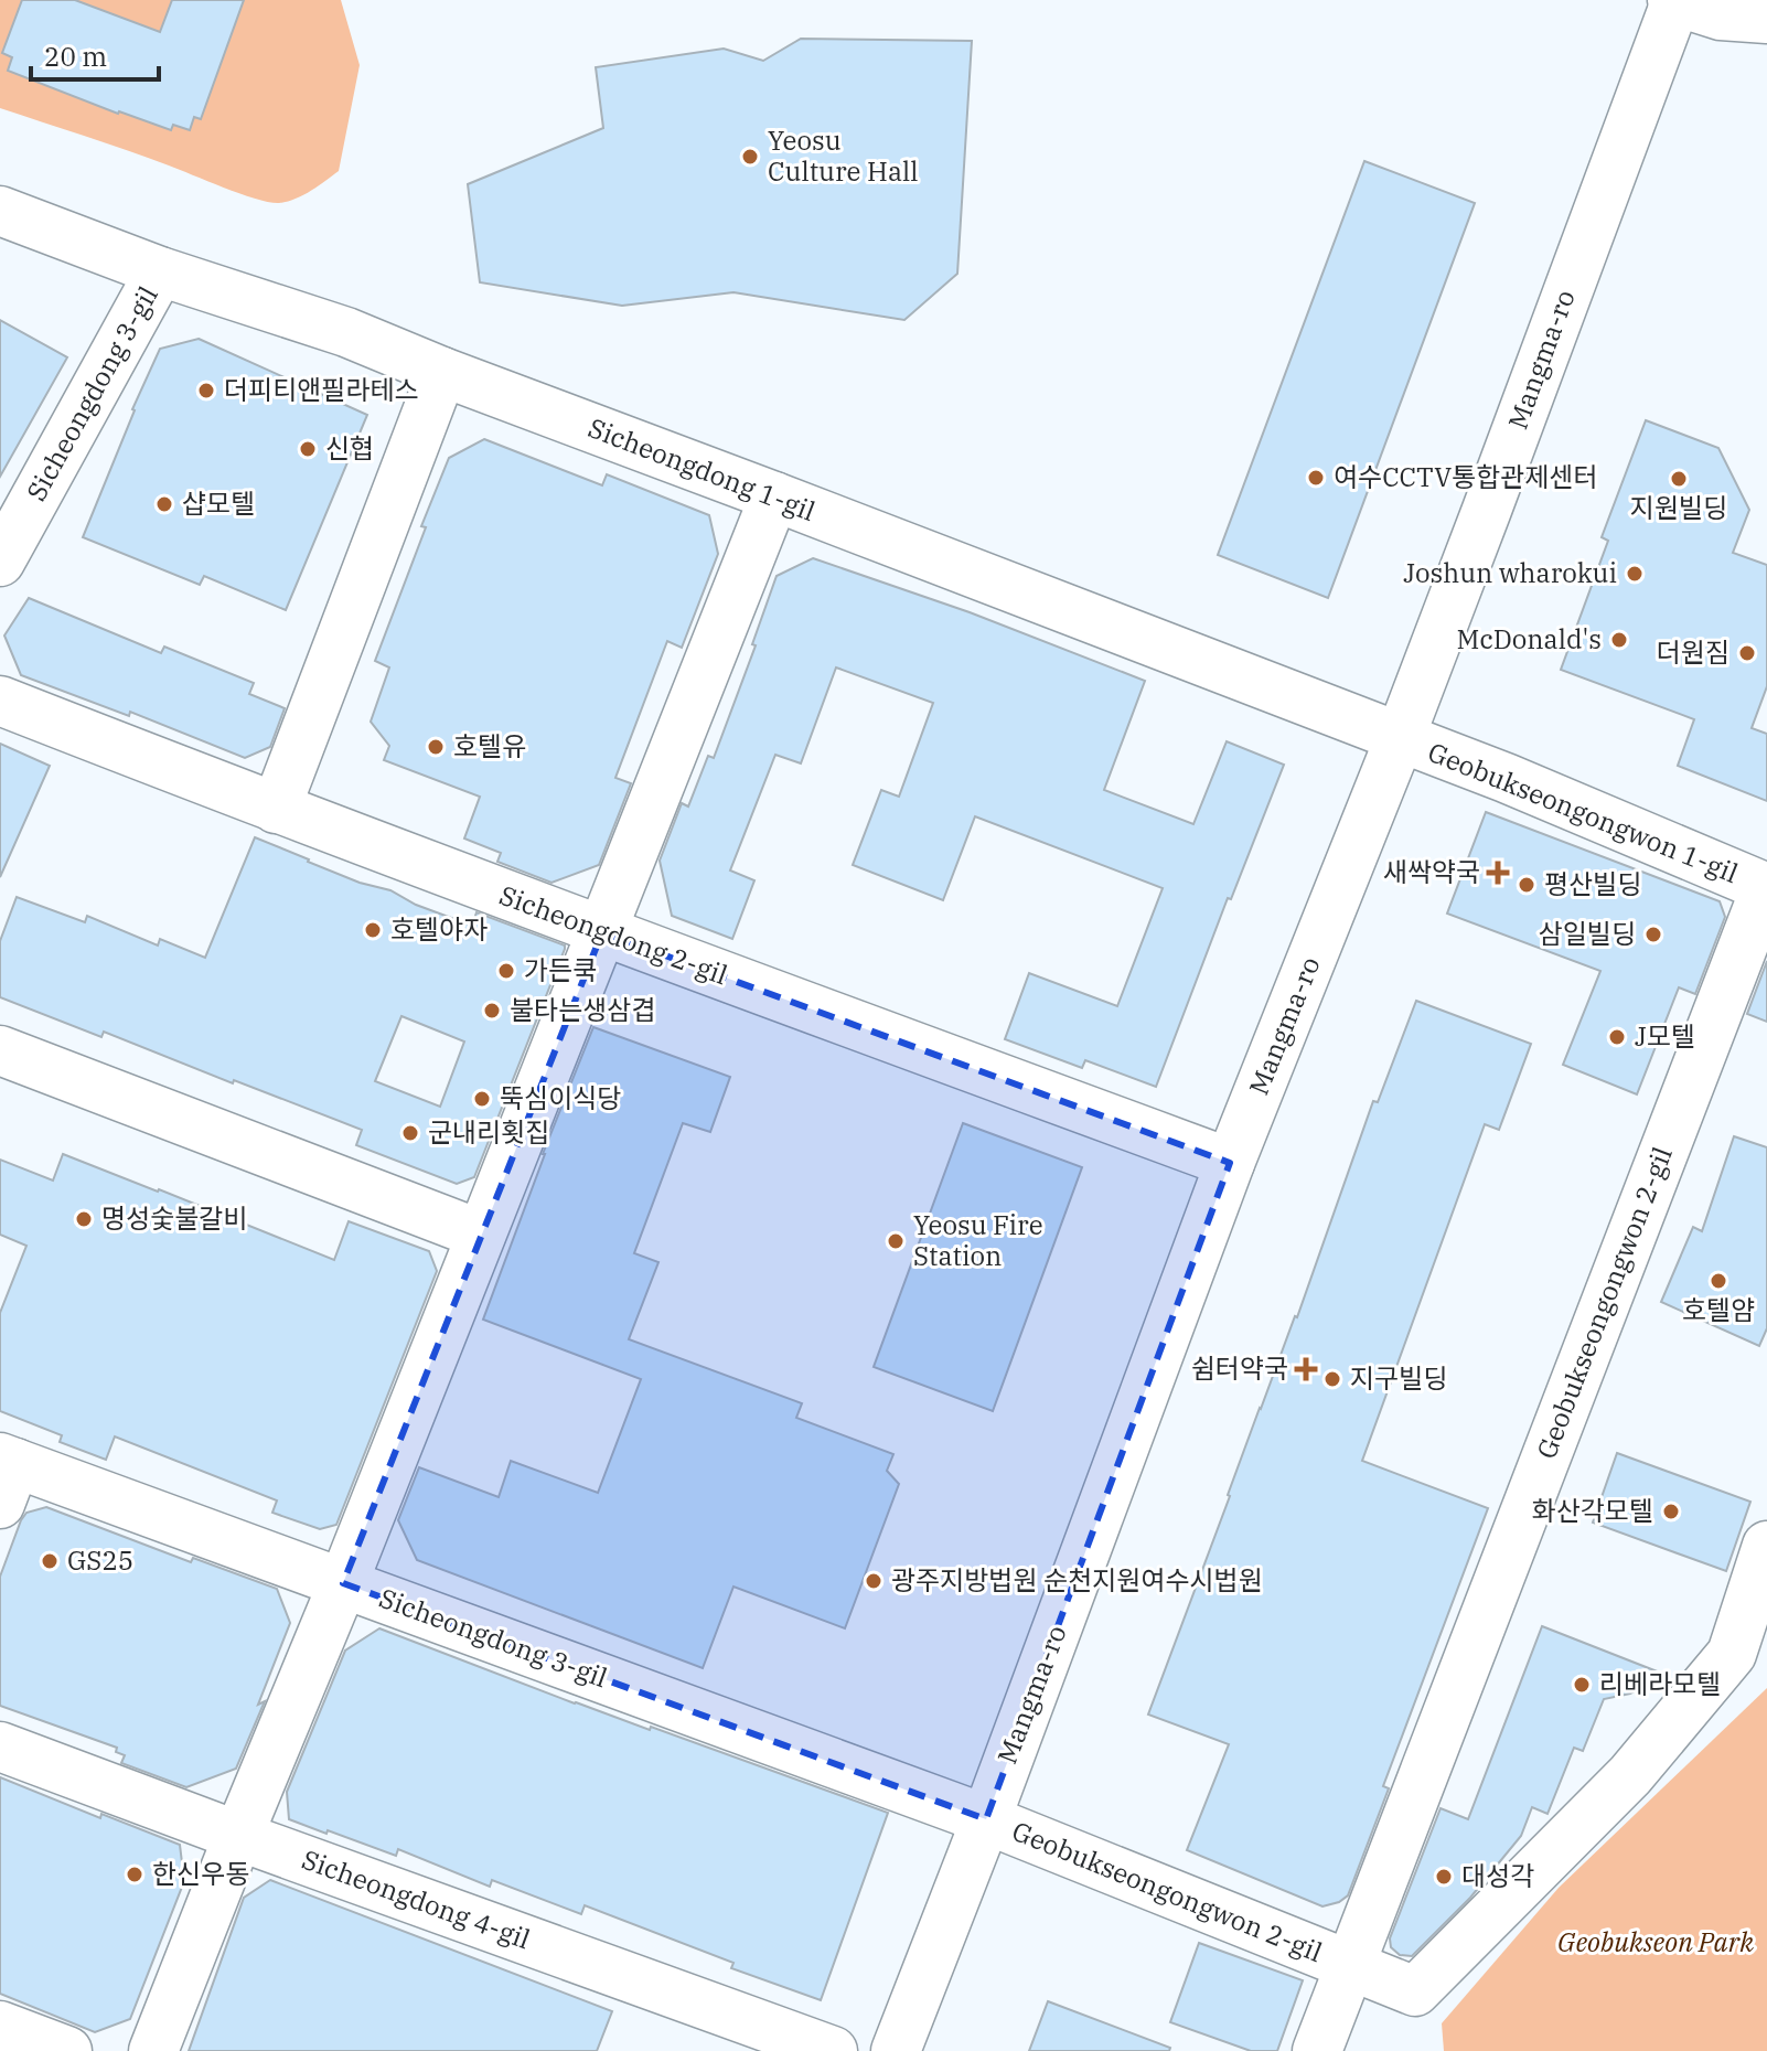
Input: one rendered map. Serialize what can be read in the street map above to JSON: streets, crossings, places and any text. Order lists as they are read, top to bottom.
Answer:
{
  "streets": {
    "street": [
      "Mangma-ro",
      "Sicheongdong 3-gil",
      "Sicheongdong 1-gil",
      "Geobukseongongwon 1-gil",
      "Sicheongdong 2-gil",
      "Geobukseongongwon 2-gil",
      "Sicheongdong 4-gil"
    ]
  },
  "crossings": [
    ["Mangma-ro", "Sicheongdong 3-gil"],
    ["Mangma-ro", "Sicheongdong 1-gil"],
    ["Mangma-ro", "Geobukseongongwon 1-gil"],
    ["Mangma-ro", "Sicheongdong 2-gil"],
    ["Mangma-ro", "Geobukseongongwon 2-gil"],
    ["Sicheongdong 3-gil", "Sicheongdong 1-gil"],
    ["Sicheongdong 3-gil", "Geobukseongongwon 2-gil"],
    ["Sicheongdong 1-gil", "Geobukseongongwon 1-gil"],
    ["Geobukseongongwon 1-gil", "Geobukseongongwon 2-gil"]
  ],
  "parks": ["Geobukseon Park"],
  "places": {
    "other": [
      "Yeosu Culture Hall",
      "더피티앤필라테스",
      "신협",
      "여수CCTV통합관제센터",
      "지원빌딩",
      "샵모텔",
      "Joshun wharokui",
      "McDonald's",
      "더원짐",
      "호텔유",
      "평산빌딩",
      "호텔야자",
      "삼일빌딩",
      "가든쿡",
      "불타는생삼겹",
      "J모텔",
      "뚝심이식당",
      "군내리횟집",
      "명성숯불갈비",
      "Yeosu Fire Station",
      "호텔얌",
      "지구빌딩",
      "화산각모텔",
      "GS25",
      "광주지방법원 순천지원여수시법원",
      "리베라모텔",
      "한신우동",
      "대성각"
    ],
    "health": ["새싹약국", "쉼터약국"]
  },
  "scale_bar": "20 m"
}
